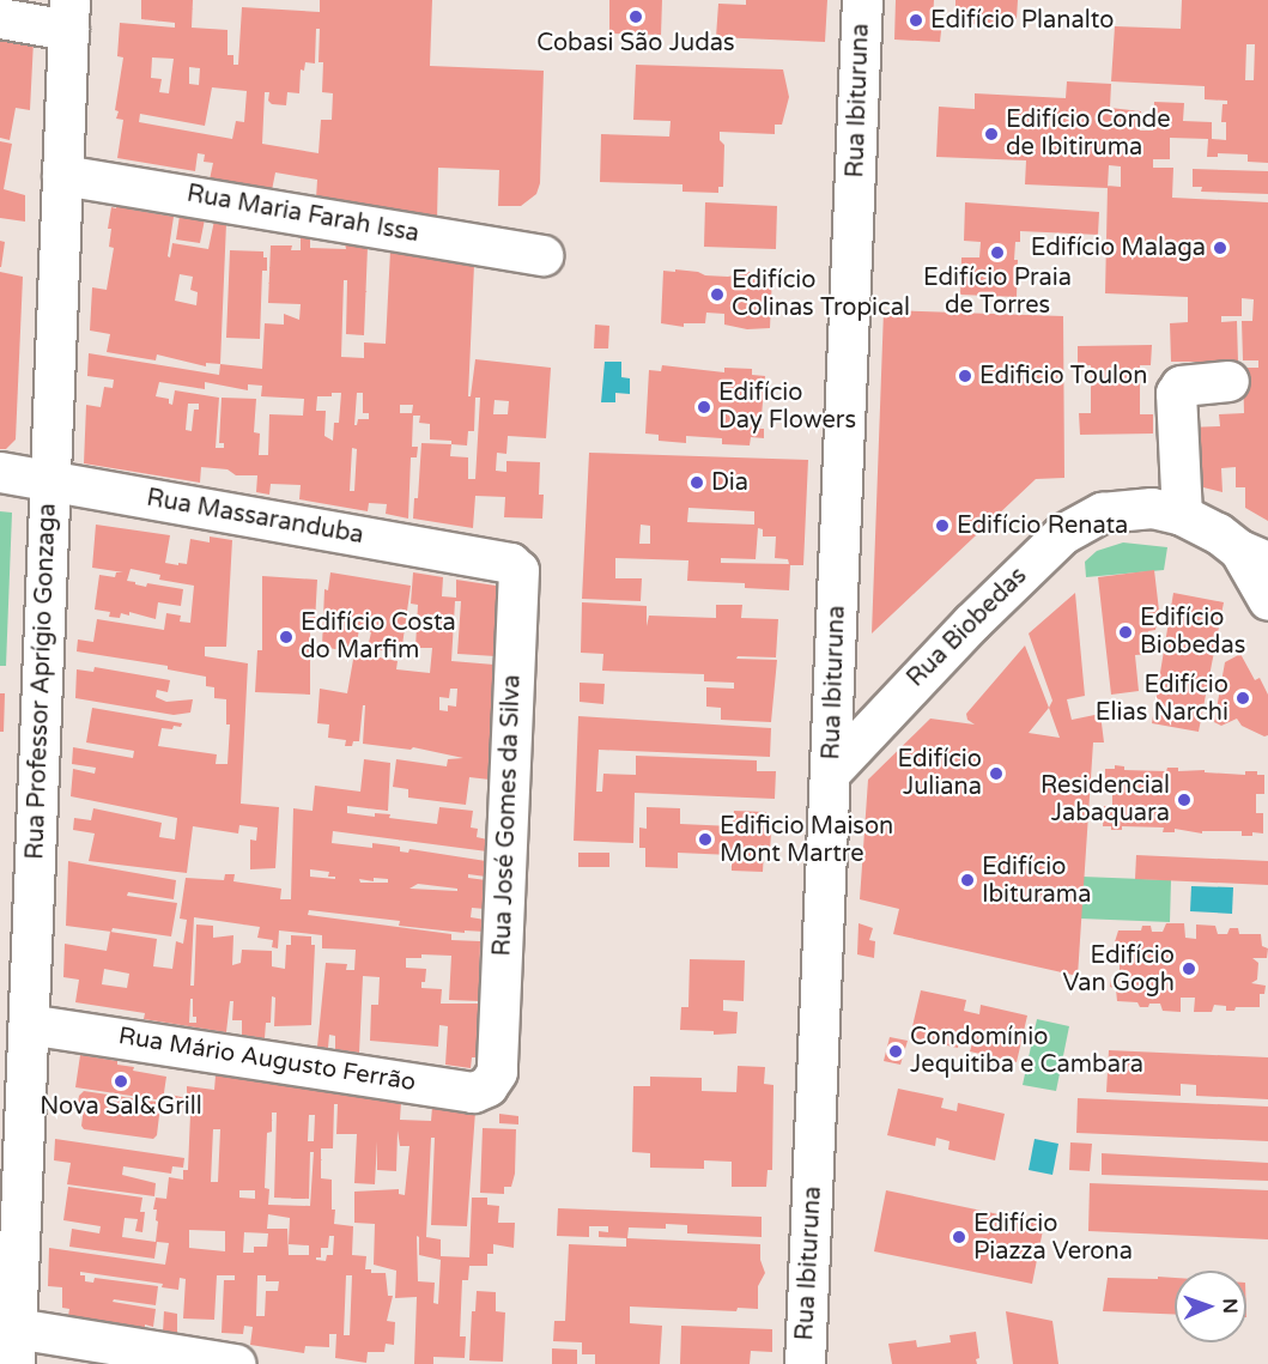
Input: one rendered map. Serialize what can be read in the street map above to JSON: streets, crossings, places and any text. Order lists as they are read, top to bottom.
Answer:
{
  "streets": {
    "street": [
      "Rua Ibituruna",
      "Rua Maria Farah Issa",
      "Rua Massaranduba",
      "Rua Biobedas",
      "Rua Professor Aprígio Gonzaga",
      "Rua José Gomes da Silva",
      "Rua Mário Augusto Ferrão"
    ]
  },
  "crossings": [
    ["Rua Ibituruna", "Rua Biobedas"],
    ["Rua Maria Farah Issa", "Rua Professor Aprígio Gonzaga"],
    ["Rua Massaranduba", "Rua Professor Aprígio Gonzaga"],
    ["Rua Massaranduba", "Rua José Gomes da Silva"],
    ["Rua Professor Aprígio Gonzaga", "Rua Mário Augusto Ferrão"],
    ["Rua José Gomes da Silva", "Rua Mário Augusto Ferrão"]
  ],
  "places": [
    "Cobasi São Judas",
    "Edifício Planalto",
    "Edifício Conde de Ibitiruma",
    "Edifício Malaga",
    "Edifício Praia de Torres",
    "Edifício Colinas Tropical",
    "Edificio Toulon",
    "Edifício Day Flowers",
    "Dia",
    "Edifício Renata",
    "Edifício Biobedas",
    "Edifício Costa do Marfim",
    "Edifício Elias Narchi",
    "Edifício Juliana",
    "Residencial Jabaquara",
    "Edificio Maison Mont Martre",
    "Edifício Ibiturama",
    "Edifício Van Gogh",
    "Condomínio Jequitiba e Cambara",
    "Nova Sal&Grill",
    "Edifício Piazza Verona"
  ],
  "north": "right"
}
